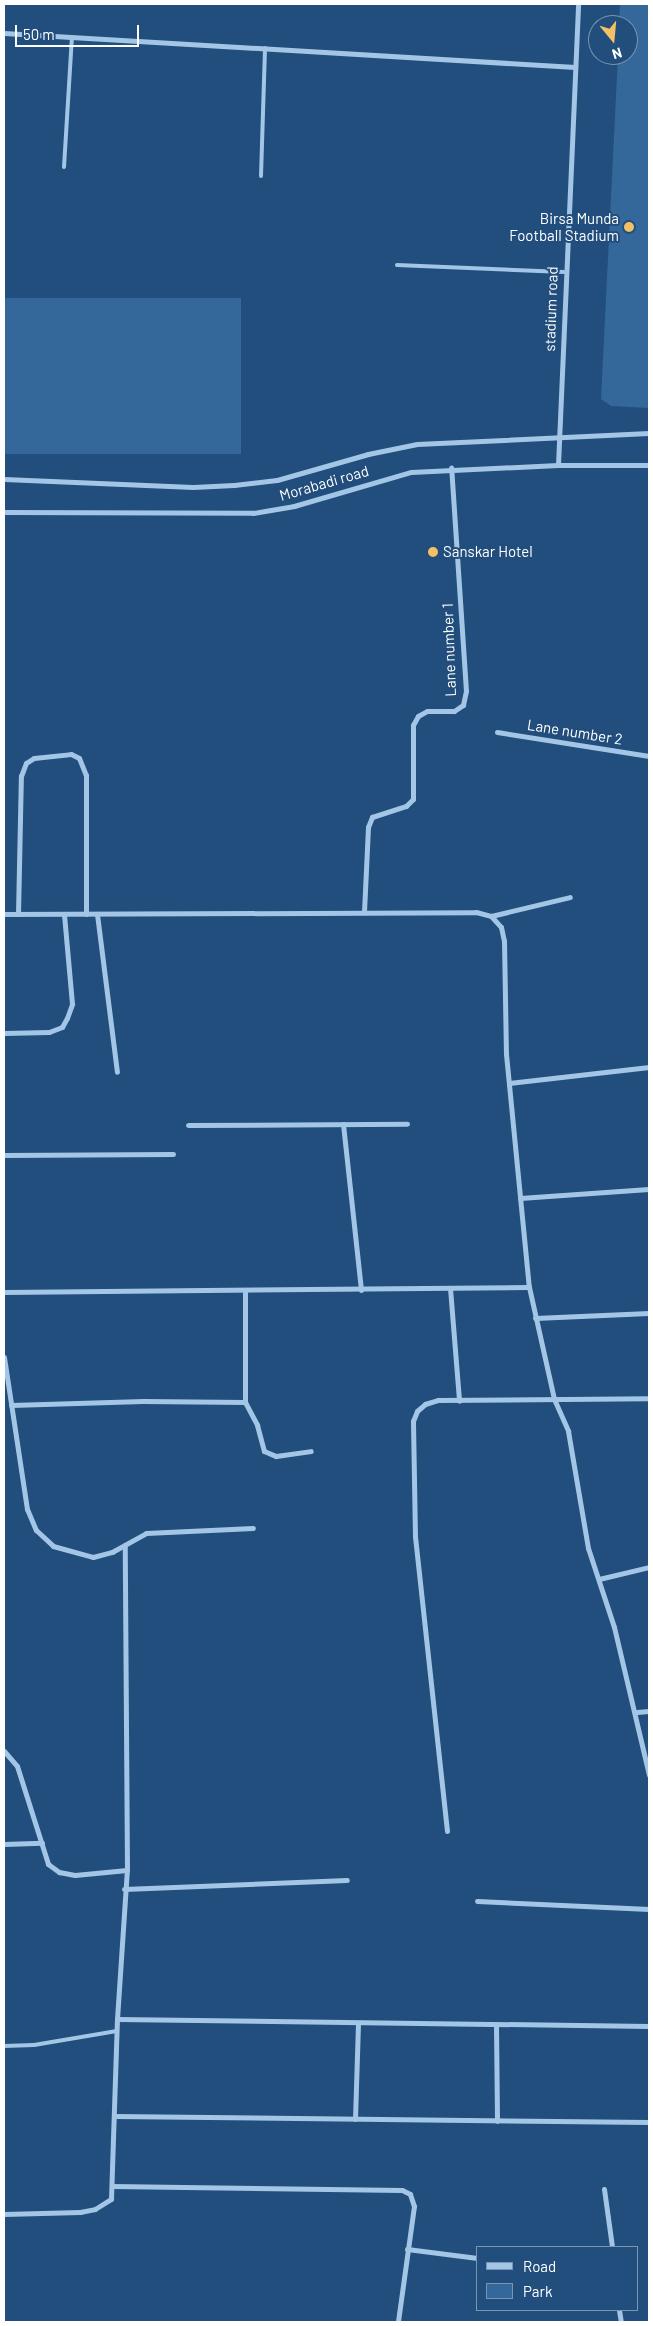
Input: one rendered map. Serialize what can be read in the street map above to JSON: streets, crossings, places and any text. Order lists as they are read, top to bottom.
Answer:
{
  "streets": {
    "street": [
      "stadium road",
      "Morabadi road",
      "Lane number 1",
      "Lane number 2"
    ]
  },
  "crossings": [
    ["stadium road", "Morabadi road"],
    ["Morabadi road", "Lane number 1"]
  ],
  "places": ["Birsa Munda Football Stadium", "Sanskar Hotel"],
  "legend": ["Road", "Park"],
  "scale_bar": "50 m",
  "north": "bottom"
}
